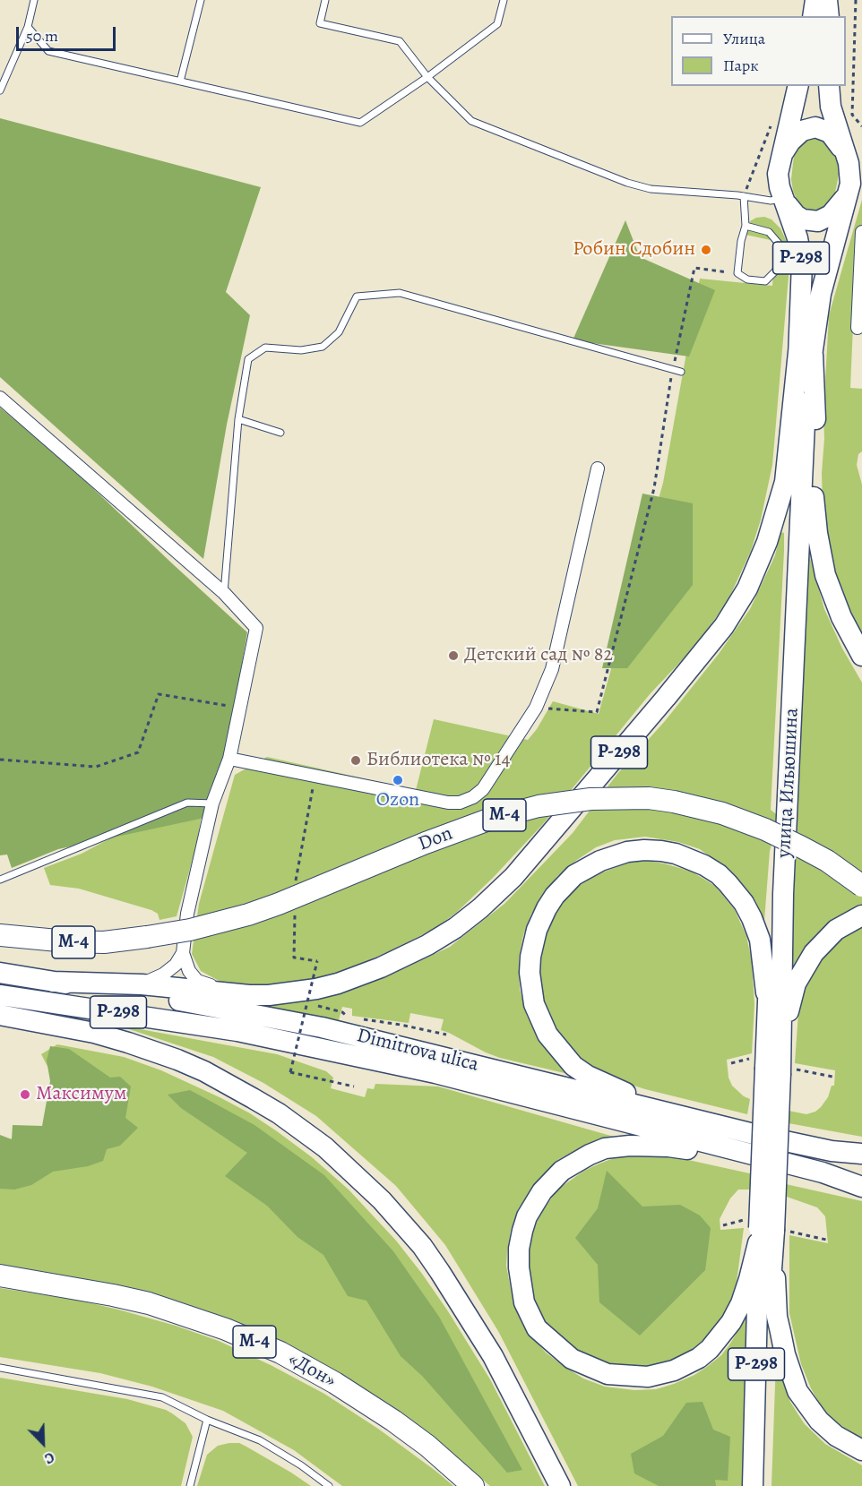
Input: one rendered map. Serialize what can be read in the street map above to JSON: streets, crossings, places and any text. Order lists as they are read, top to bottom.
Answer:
{
  "streets": {
    "highway": [
      "Р-298",
      "улица Ильюшина",
      "М-4",
      "Don",
      "Dimitrova ulica",
      "«Дон»"
    ]
  },
  "crossings": [
    ["Р-298", "улица Ильюшина"],
    ["Р-298", "Dimitrova ulica"]
  ],
  "places": [
    "Робин Сдобин",
    "Детский сад № 82",
    "Библиотека № 14",
    "Ozon",
    "Максимум"
  ],
  "legend": ["Улица", "Парк"],
  "scale_bar": "50 m",
  "north": "bottom right"
}
